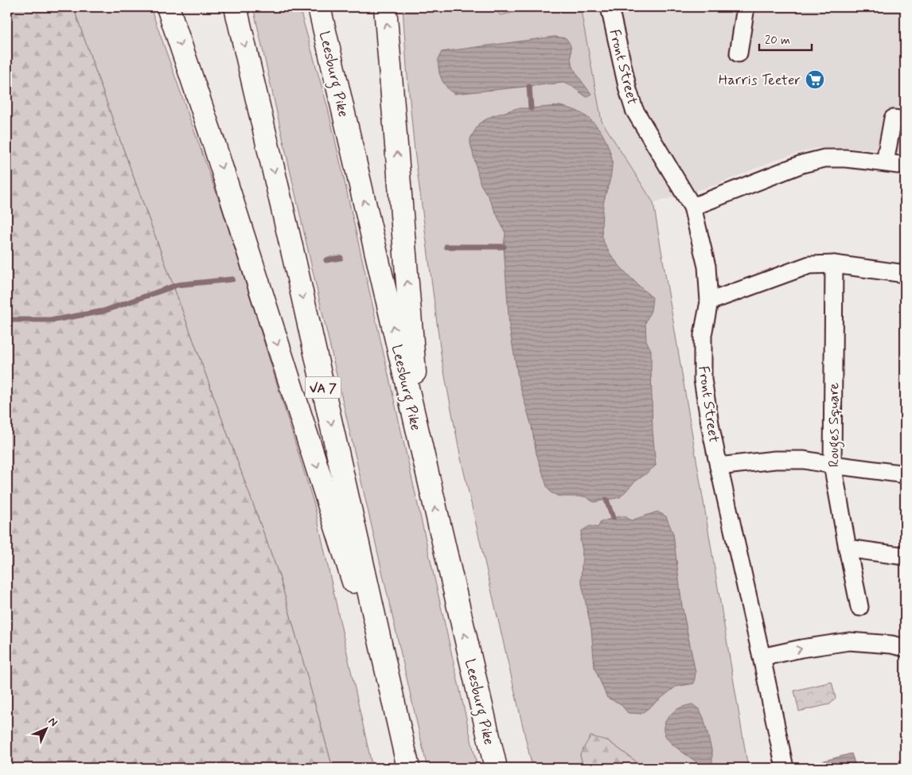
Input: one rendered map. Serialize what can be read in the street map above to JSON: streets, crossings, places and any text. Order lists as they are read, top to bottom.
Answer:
{
  "streets": {
    "highway": ["Leesburg Pike", "VA 7"],
    "street": ["Front Street", "Rouges Square"]
  },
  "places": {
    "supermarket": ["Harris Teeter"]
  },
  "scale_bar": "20 m",
  "north": "top right"
}
